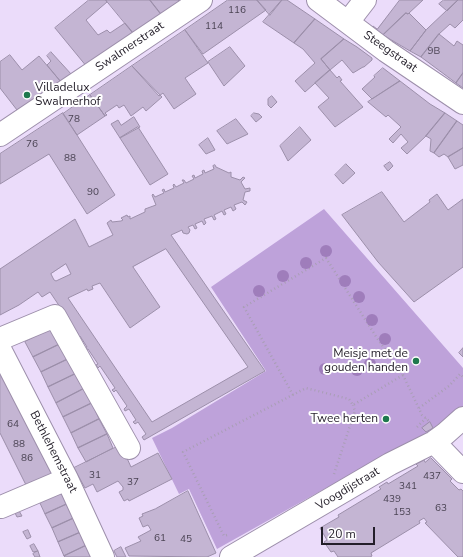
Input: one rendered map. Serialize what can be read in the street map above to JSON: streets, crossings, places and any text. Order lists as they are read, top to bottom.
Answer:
{
  "streets": {
    "street": [
      "Swalmerstraat",
      "Steegstraat",
      "Bethlehemstraat",
      "Voogdijstraat"
    ]
  },
  "places": ["Villadelux Swalmerhof", "Meisje met de gouden handen", "Twee herten"],
  "house_numbers": [
    "116",
    "114",
    "9B",
    "78",
    "76",
    "88",
    "90",
    "64",
    "88",
    "86",
    "31",
    "437",
    "37",
    "341",
    "439",
    "63",
    "153",
    "61",
    "45"
  ],
  "scale_bar": "20 m"
}
